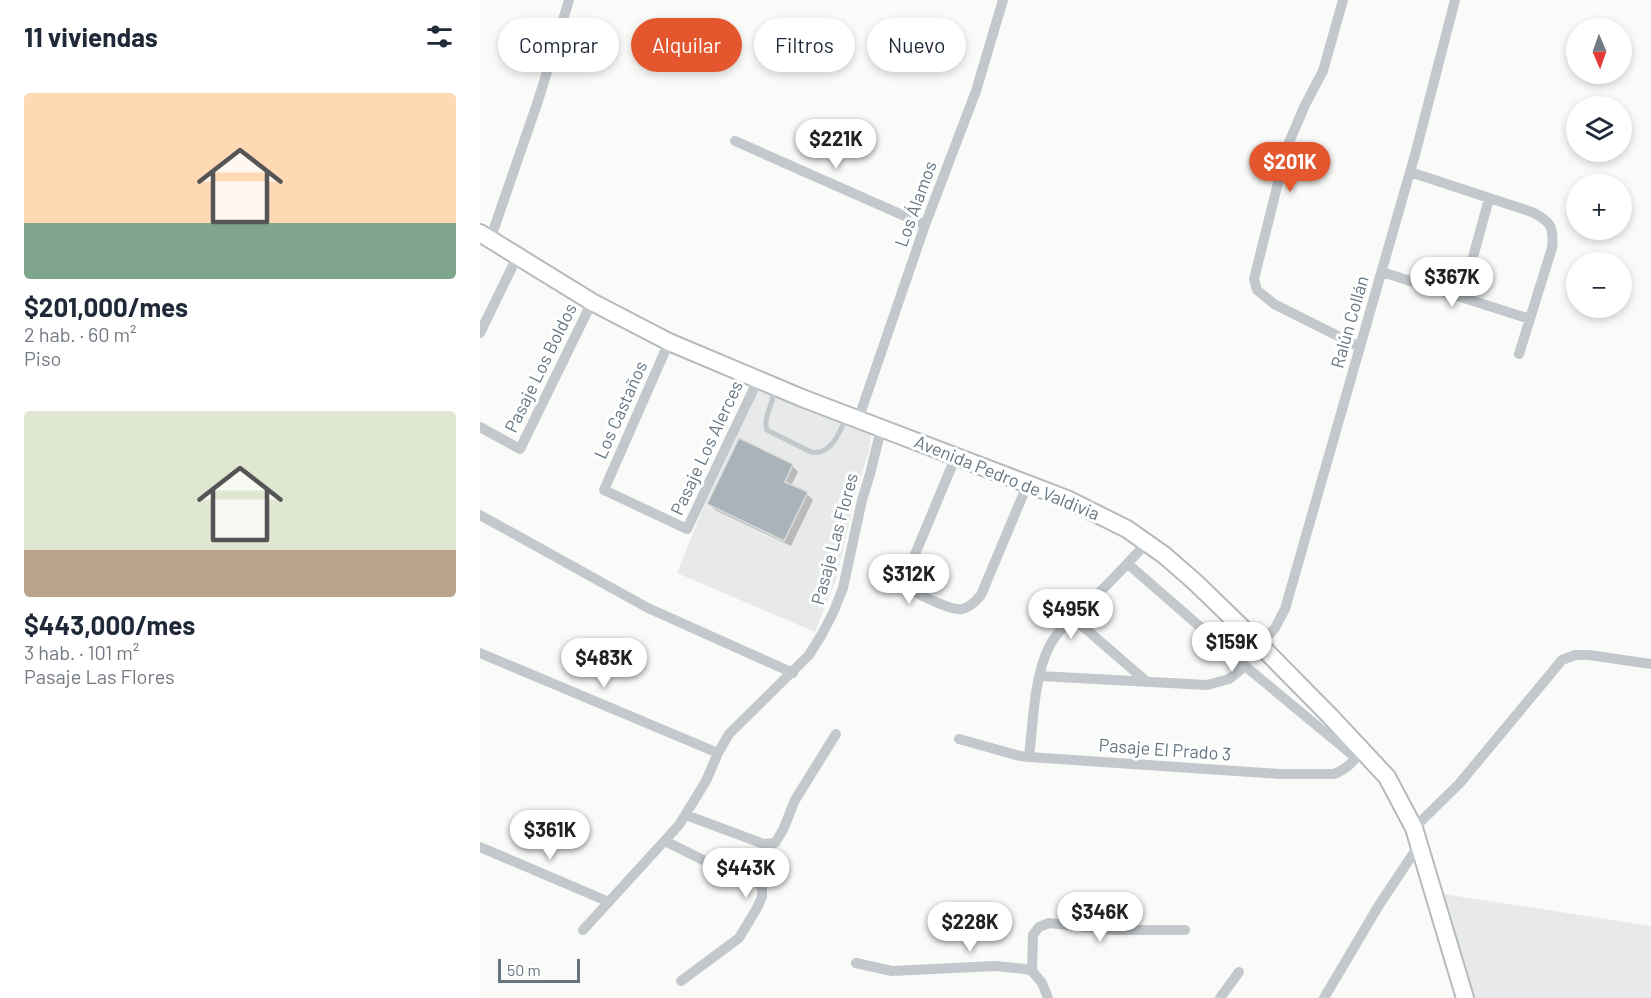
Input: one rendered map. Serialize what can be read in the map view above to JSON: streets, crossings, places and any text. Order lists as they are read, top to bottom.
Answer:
{
  "streets": {
    "main road": ["Avenida Pedro de Valdivia"],
    "street": [
      "Los Álamos",
      "Ralún Collán",
      "Pasaje Los Boldos",
      "Los Castaños",
      "Pasaje Los Alerces",
      "Pasaje Las Flores",
      "Pasaje El Prado 3"
    ]
  },
  "crossings": [
    ["Los Álamos", "Avenida Pedro de Valdivia"],
    ["Ralún Collán", "Avenida Pedro de Valdivia"],
    ["Pasaje Los Boldos", "Avenida Pedro de Valdivia"],
    ["Los Castaños", "Pasaje Los Alerces"],
    ["Los Castaños", "Avenida Pedro de Valdivia"],
    ["Pasaje Los Alerces", "Avenida Pedro de Valdivia"],
    ["Avenida Pedro de Valdivia", "Pasaje Las Flores"],
    ["Avenida Pedro de Valdivia", "Pasaje El Prado 3"]
  ],
  "scale_bar": "50 m",
  "north": "bottom",
  "page": {
    "heading": "11 viviendas",
    "map_buttons": ["+", "−"],
    "chip": [
      "Comprar",
      "Alquilar",
      "Filtros",
      "Nuevo"
    ],
    "list": [
      {
        "name": "$201,000/mes",
        "note": "2 hab. · 60 m² · Piso"
      },
      {
        "name": "$443,000/mes",
        "note": "3 hab. · 101 m² · Pasaje Las Flores"
      }
    ],
    "price": [
      "$221K",
      "$201K",
      "$367K",
      "$312K",
      "$495K",
      "$159K",
      "$483K",
      "$361K",
      "$443K",
      "$346K",
      "$228K"
    ],
    "scale": "50 m"
  }
}
